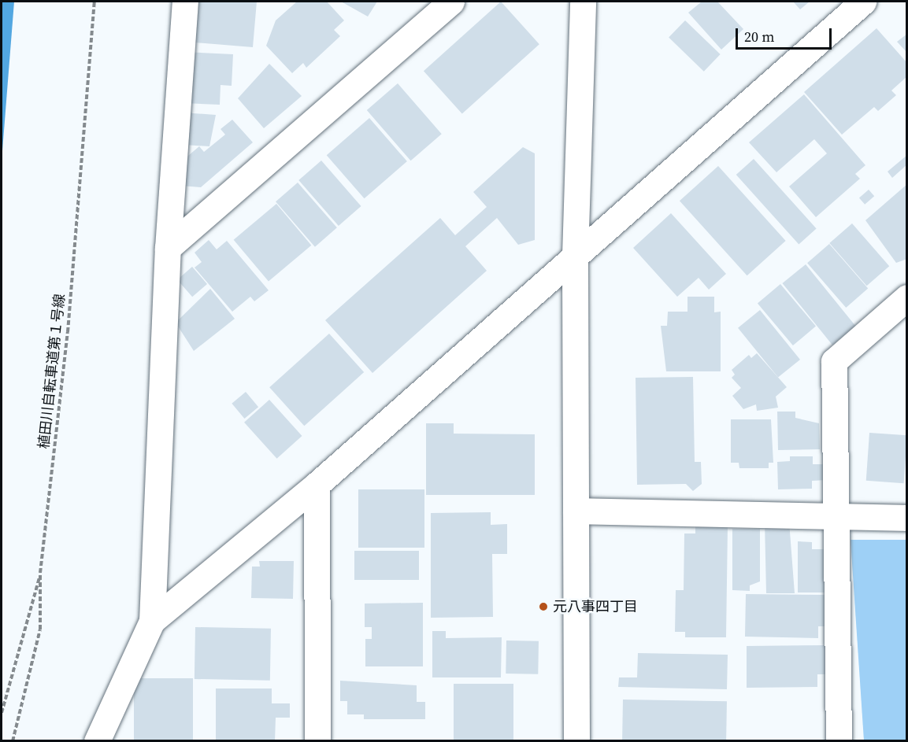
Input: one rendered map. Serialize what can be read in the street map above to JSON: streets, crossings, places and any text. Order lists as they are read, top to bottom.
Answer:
{
  "streets": {
    "path": ["植田川自転車道第１号線"]
  },
  "places": ["元八事四丁目"],
  "scale_bar": "20 m"
}
